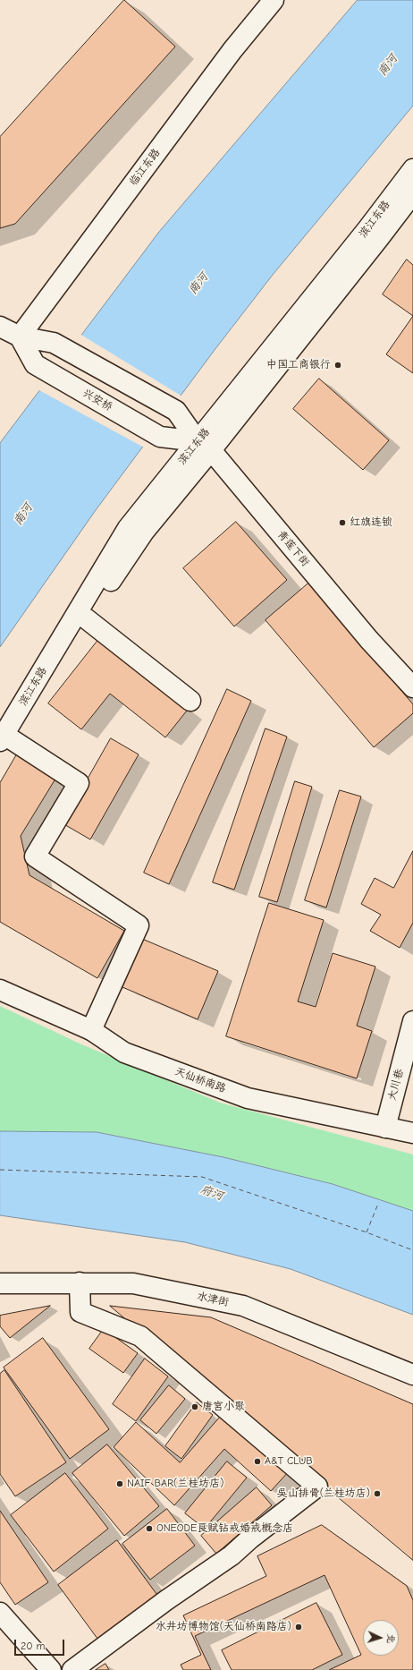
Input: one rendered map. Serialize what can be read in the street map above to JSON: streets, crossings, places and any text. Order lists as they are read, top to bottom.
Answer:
{
  "streets": {
    "street": [
      "临江东路",
      "滨江东路",
      "兴安桥",
      "青莲下街",
      "天仙桥南路",
      "大川巷",
      "水津街"
    ]
  },
  "crossings": [
    ["临江东路", "兴安桥"],
    ["临江东路", "青莲下街"],
    ["滨江东路", "兴安桥"],
    ["滨江东路", "青莲下街"],
    ["兴安桥", "青莲下街"],
    ["天仙桥南路", "大川巷"]
  ],
  "water": ["南河", "府河"],
  "places": [
    "中国工商银行",
    "红旗连锁",
    "唐宫小聚",
    "A&T CLUB",
    "NAIF BAR(兰桂坊店)",
    "吴山排骨(兰桂坊店)",
    "ONEODE良赋钻戒婚戒概念店",
    "水井坊博物馆(天仙桥南路店)"
  ],
  "scale_bar": "20 m",
  "north": "right"
}
